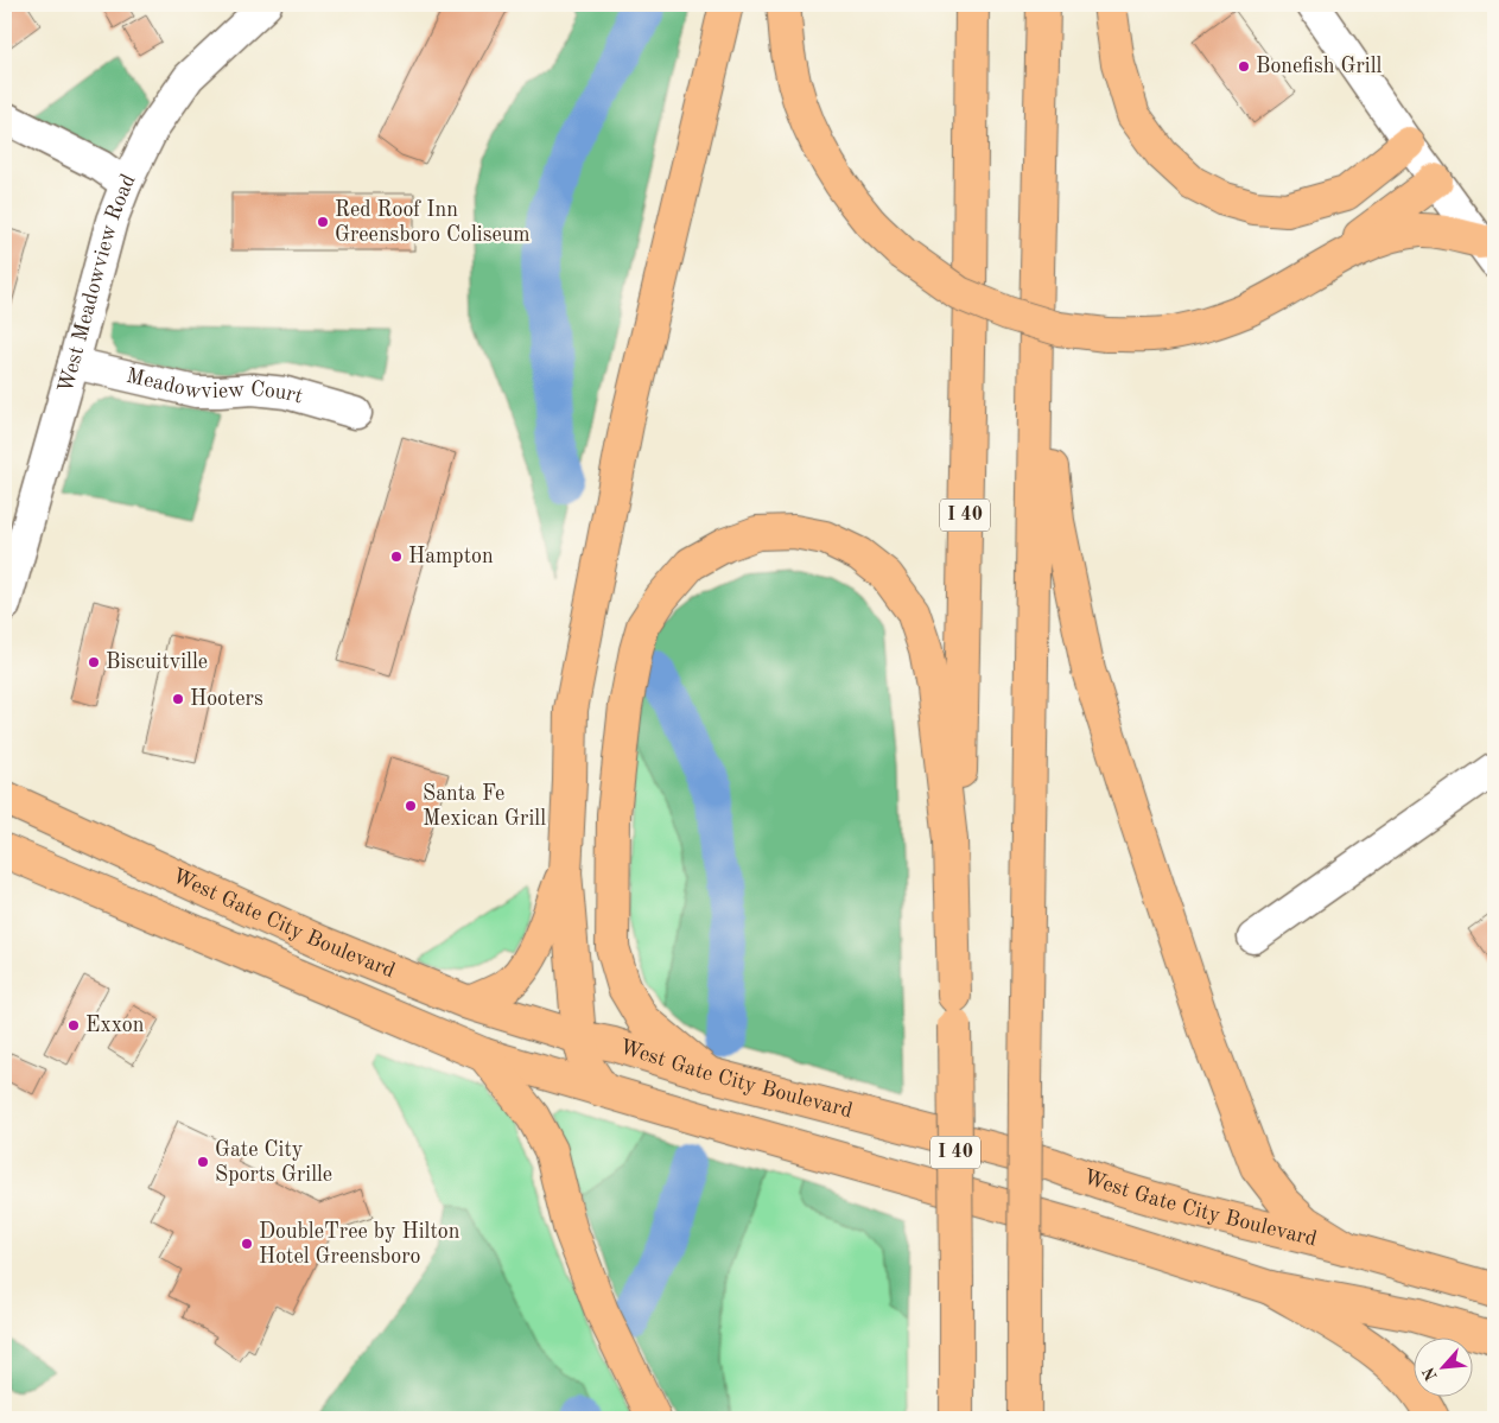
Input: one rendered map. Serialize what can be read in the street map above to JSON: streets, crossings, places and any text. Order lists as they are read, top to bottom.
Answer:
{
  "streets": {
    "main road": ["I 40", "West Gate City Boulevard"],
    "street": ["West Meadowview Road", "Meadowview Court"]
  },
  "crossings": [
    ["West Meadowview Road", "Meadowview Court"]
  ],
  "places": [
    "Bonefish Grill",
    "Red Roof Inn Greensboro Coliseum",
    "Hampton",
    "Biscuitville",
    "Hooters",
    "Santa Fe Mexican Grill",
    "Exxon",
    "Gate City Sports Grille",
    "DoubleTree by Hilton Hotel Greensboro"
  ],
  "north": "bottom left"
}
